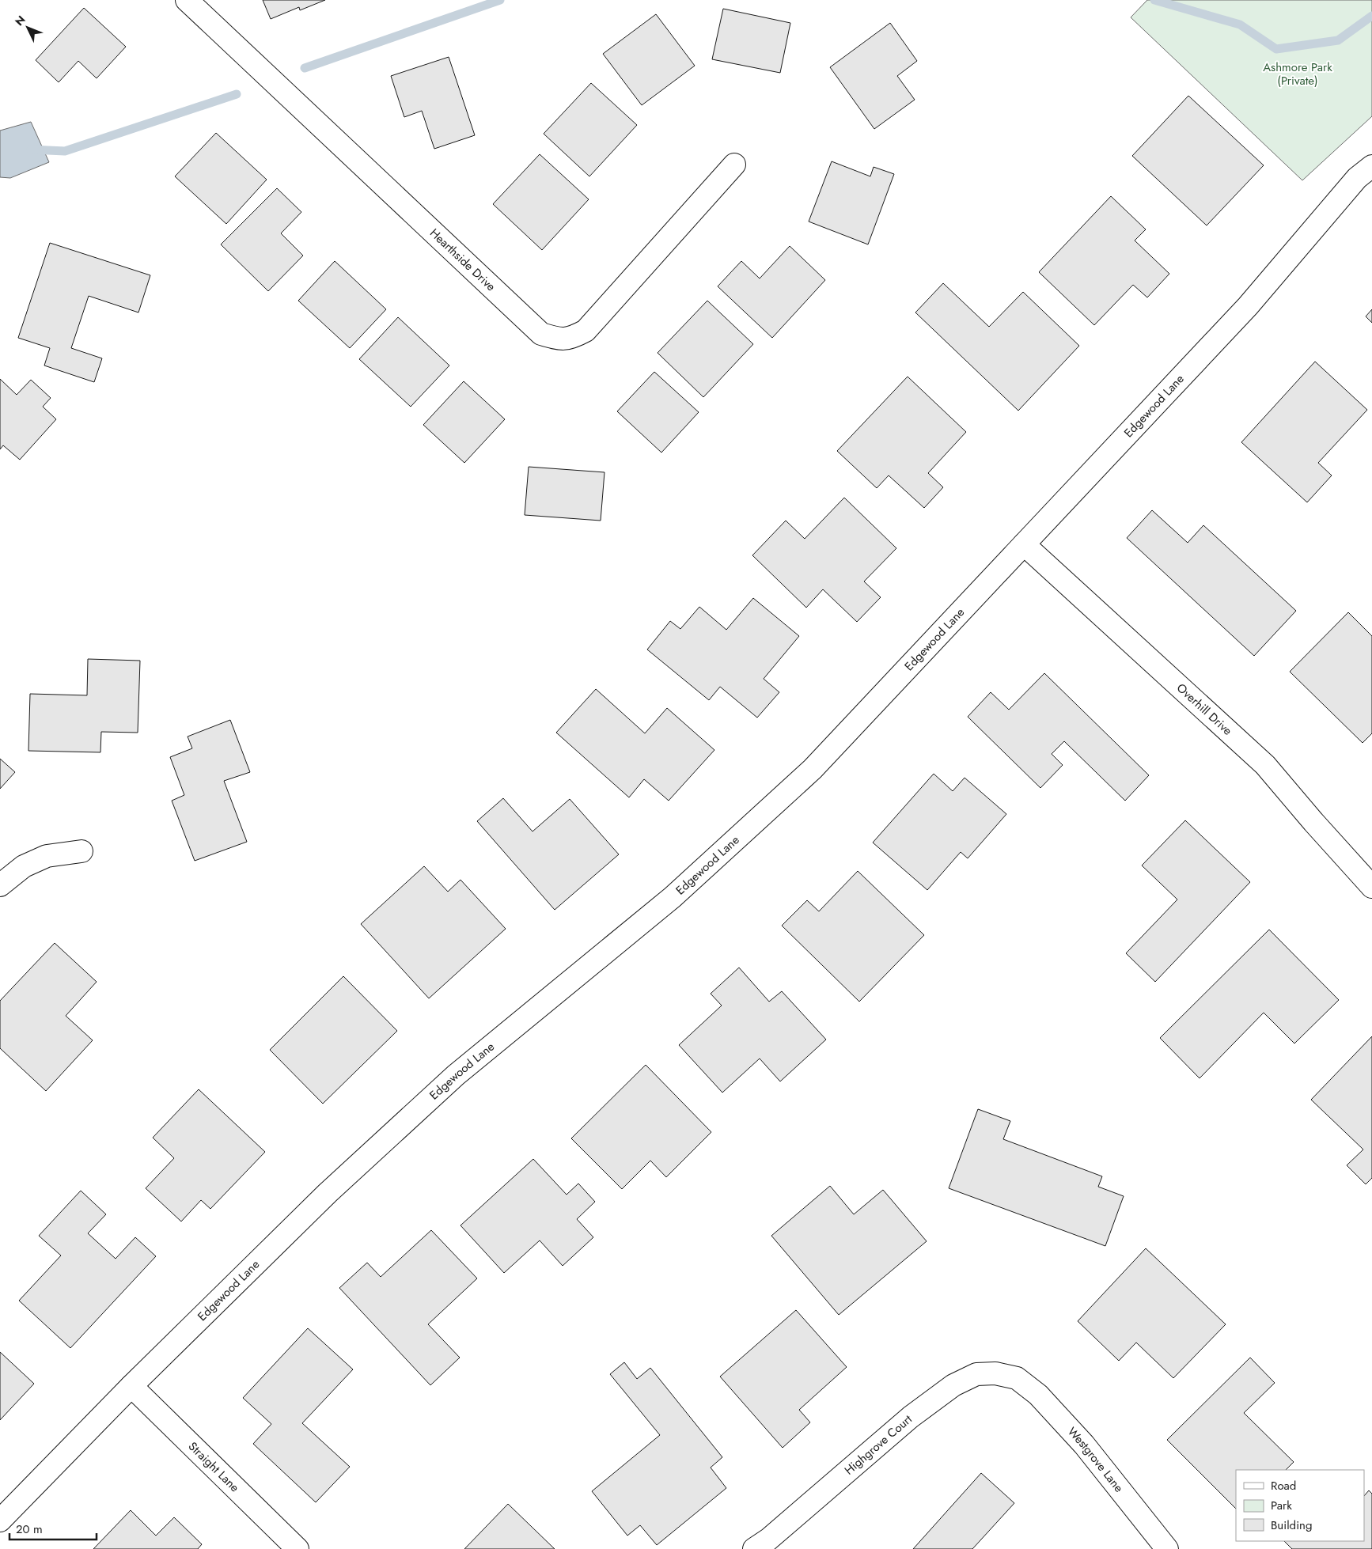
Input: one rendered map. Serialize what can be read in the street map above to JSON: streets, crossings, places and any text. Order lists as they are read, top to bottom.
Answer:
{
  "streets": {
    "street": [
      "Hearthside Drive",
      "Edgewood Lane",
      "Overhill Drive",
      "Highgrove Court",
      "Westgrove Lane",
      "Straight Lane"
    ]
  },
  "crossings": [
    ["Edgewood Lane", "Overhill Drive"],
    ["Edgewood Lane", "Straight Lane"],
    ["Highgrove Court", "Westgrove Lane"]
  ],
  "parks": ["Ashmore Park (Private)"],
  "legend": ["Road", "Park", "Building"],
  "scale_bar": "20 m",
  "north": "top left"
}
